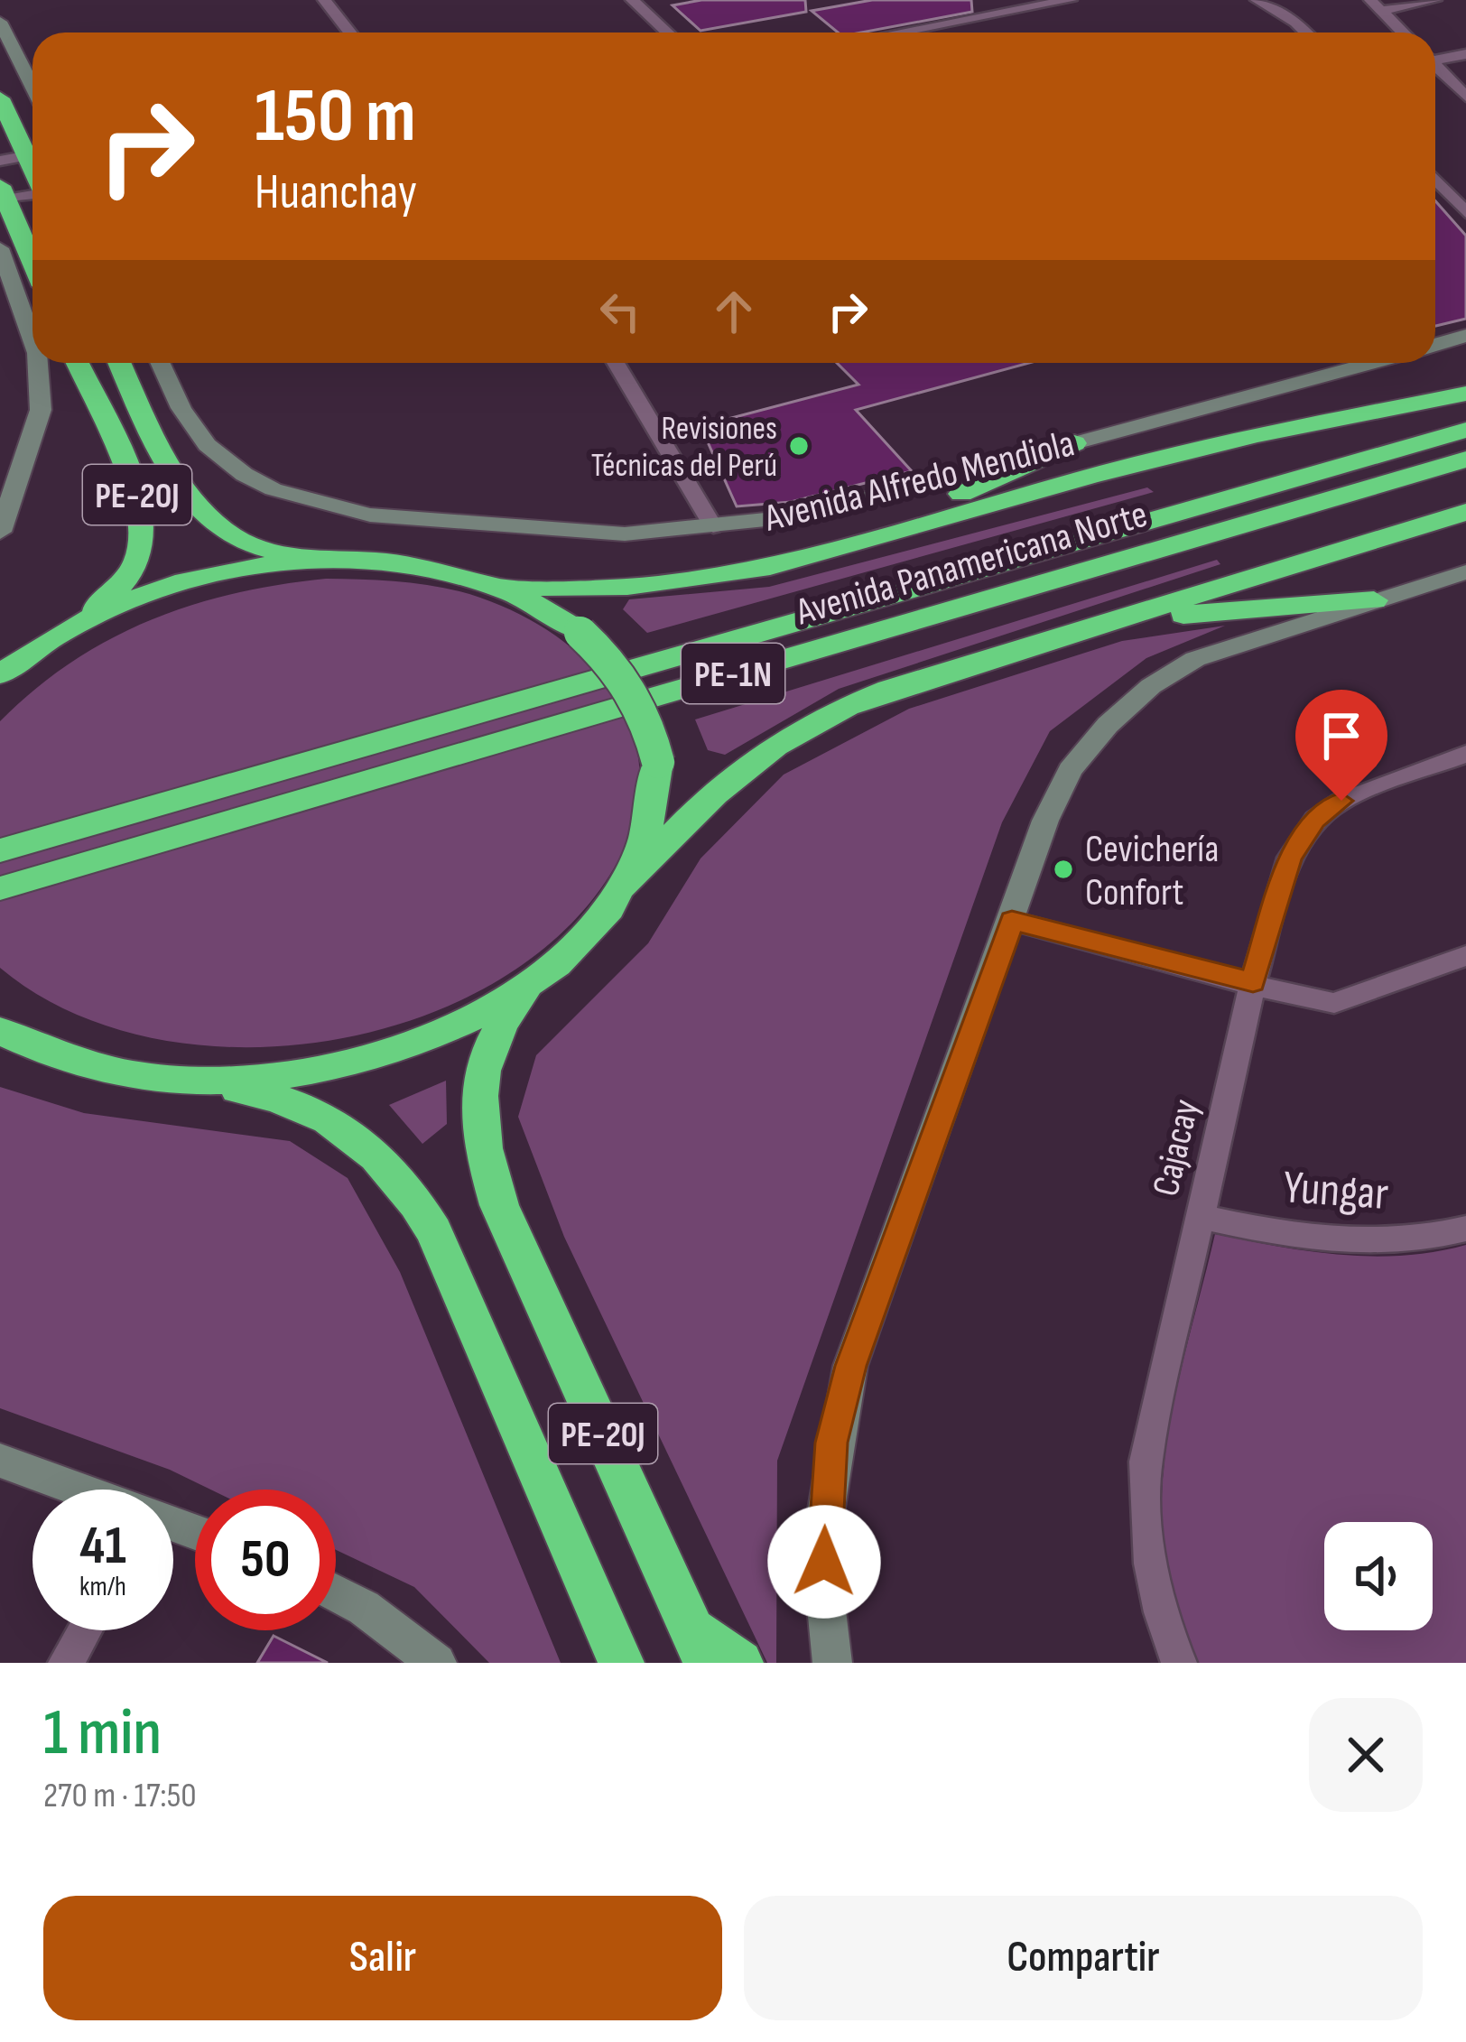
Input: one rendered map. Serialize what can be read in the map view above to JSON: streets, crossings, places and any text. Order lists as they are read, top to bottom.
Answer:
{
  "streets": {
    "highway": ["PE-20J", "Avenida Panamericana Norte", "PE-1N"],
    "main road": ["Avenida Alfredo Mendiola"],
    "street": ["Cajacay", "Yungar"]
  },
  "crossings": [
    ["Cajacay", "Yungar"]
  ],
  "places": ["Revisiones Técnicas del Perú", "Cevichería Confort"],
  "page": {
    "turn": ["150 m", "Huanchay"],
    "speed": "41 km/h",
    "limit": "50",
    "heading": ["1 min", "270 m · 17:50"],
    "buttons": ["Salir", "Compartir"]
  }
}
